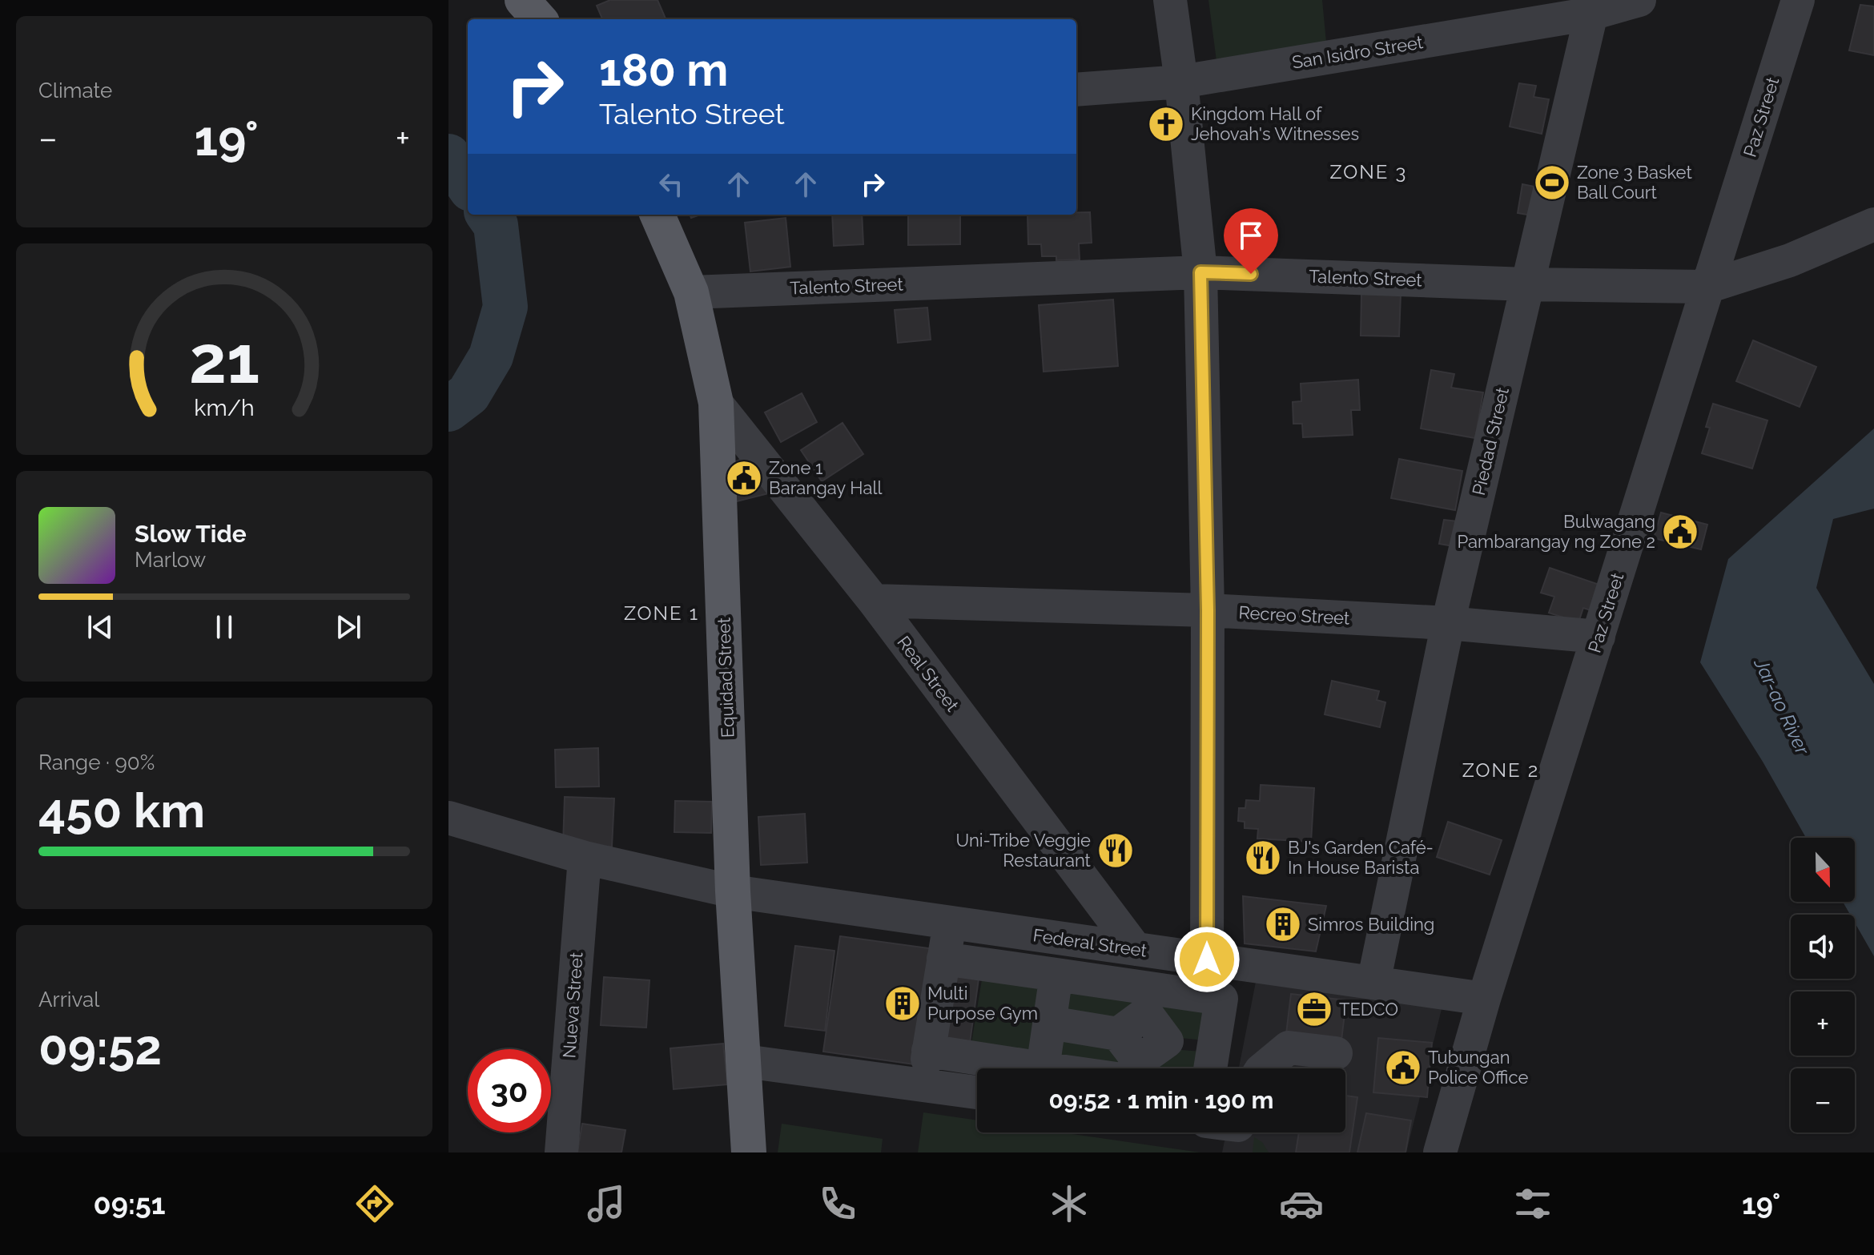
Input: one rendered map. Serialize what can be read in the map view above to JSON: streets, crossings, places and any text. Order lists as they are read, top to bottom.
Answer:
{
  "streets": {
    "main road": ["Equidad Street"],
    "street": [
      "San Isidro Street",
      "Paz Street",
      "Talento Street",
      "Piedad Street",
      "Recreo Street",
      "Real Street",
      "Federal Street",
      "Nueva Street"
    ]
  },
  "crossings": [
    ["San Isidro Street", "Piedad Street"],
    ["Paz Street", "Talento Street"],
    ["Paz Street", "Recreo Street"],
    ["Paz Street", "Federal Street"],
    ["Talento Street", "Piedad Street"],
    ["Talento Street", "Equidad Street"],
    ["Piedad Street", "Recreo Street"],
    ["Piedad Street", "Federal Street"],
    ["Recreo Street", "Real Street"],
    ["Real Street", "Equidad Street"],
    ["Real Street", "Federal Street"],
    ["Equidad Street", "Federal Street"],
    ["Federal Street", "Nueva Street"]
  ],
  "districts": ["ZONE 3", "ZONE 1", "ZONE 2"],
  "water": ["Jar-ao River"],
  "places": {
    "church": ["Kingdom Hall of Jehovah's Witnesses"],
    "sports": ["Zone 3 Basket Ball Court"],
    "public building": ["Zone 1 Barangay Hall", "Bulwagang Pambarangay ng Zone 2", "Tubungan Police Office"],
    "restaurant": ["Uni-Tribe Veggie Restaurant", "BJ's Garden Café- In House Barista"],
    "building": ["Simros Building", "Multi Purpose Gym"],
    "office": ["TEDCO"]
  },
  "north": "bottom",
  "page": {
    "tile": [
      "Climate",
      ["Range · 90%", "450 km"],
      ["Arrival", "09:52"]
    ],
    "turn": ["180 m", "Talento Street"],
    "heat": ["−", "19°", "+"],
    "song": ["Slow Tide", "Marlow"],
    "map_buttons": ["+", "−"],
    "limit": "30",
    "trip": "09:52 · 1 min · 190 m",
    "tabs": ["09:51", "19°"],
    "gauge": ["21", "km/h"]
  }
}
